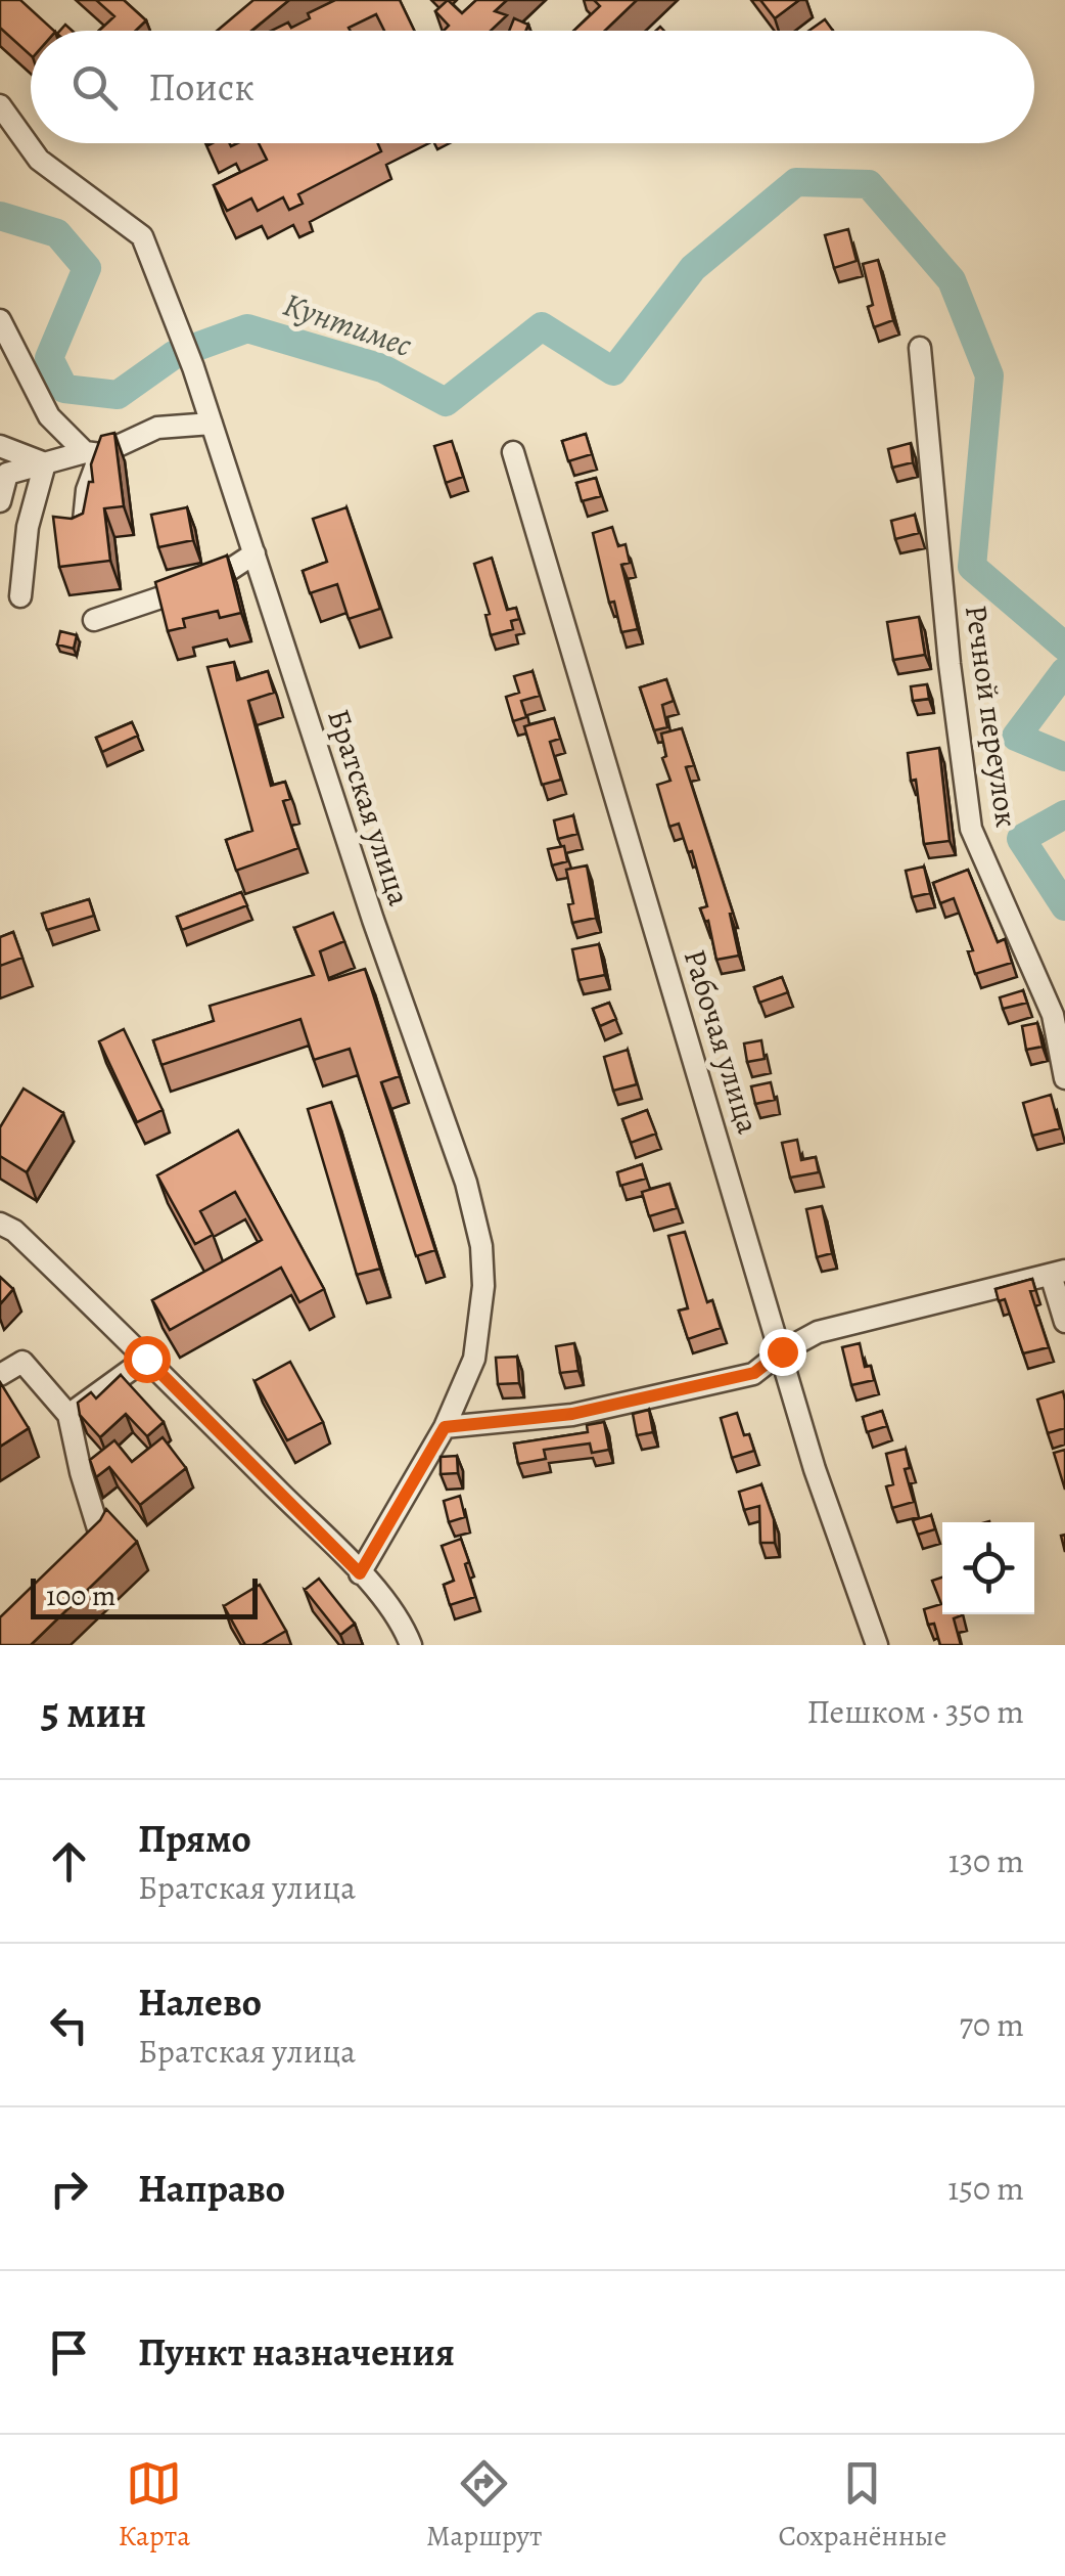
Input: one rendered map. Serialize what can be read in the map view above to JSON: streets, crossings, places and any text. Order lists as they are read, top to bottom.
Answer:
{
  "streets": {
    "street": ["Речной переулок", "Братская улица", "Рабочая улица"]
  },
  "water": ["Кунтимес"],
  "scale_bar": "100 m",
  "page": {
    "search": "Поиск",
    "scale": "100 m",
    "heading": ["5 мин", "Пешком · 350 m"],
    "list": [
      ["Прямо", "Братская улица", "130 m"],
      ["Налево", "Братская улица", "70 m"],
      ["Направо", "150 m"],
      "Пункт назначения"
    ],
    "nav": ["Карта", "Маршрут", "Сохранённые"]
  }
}
